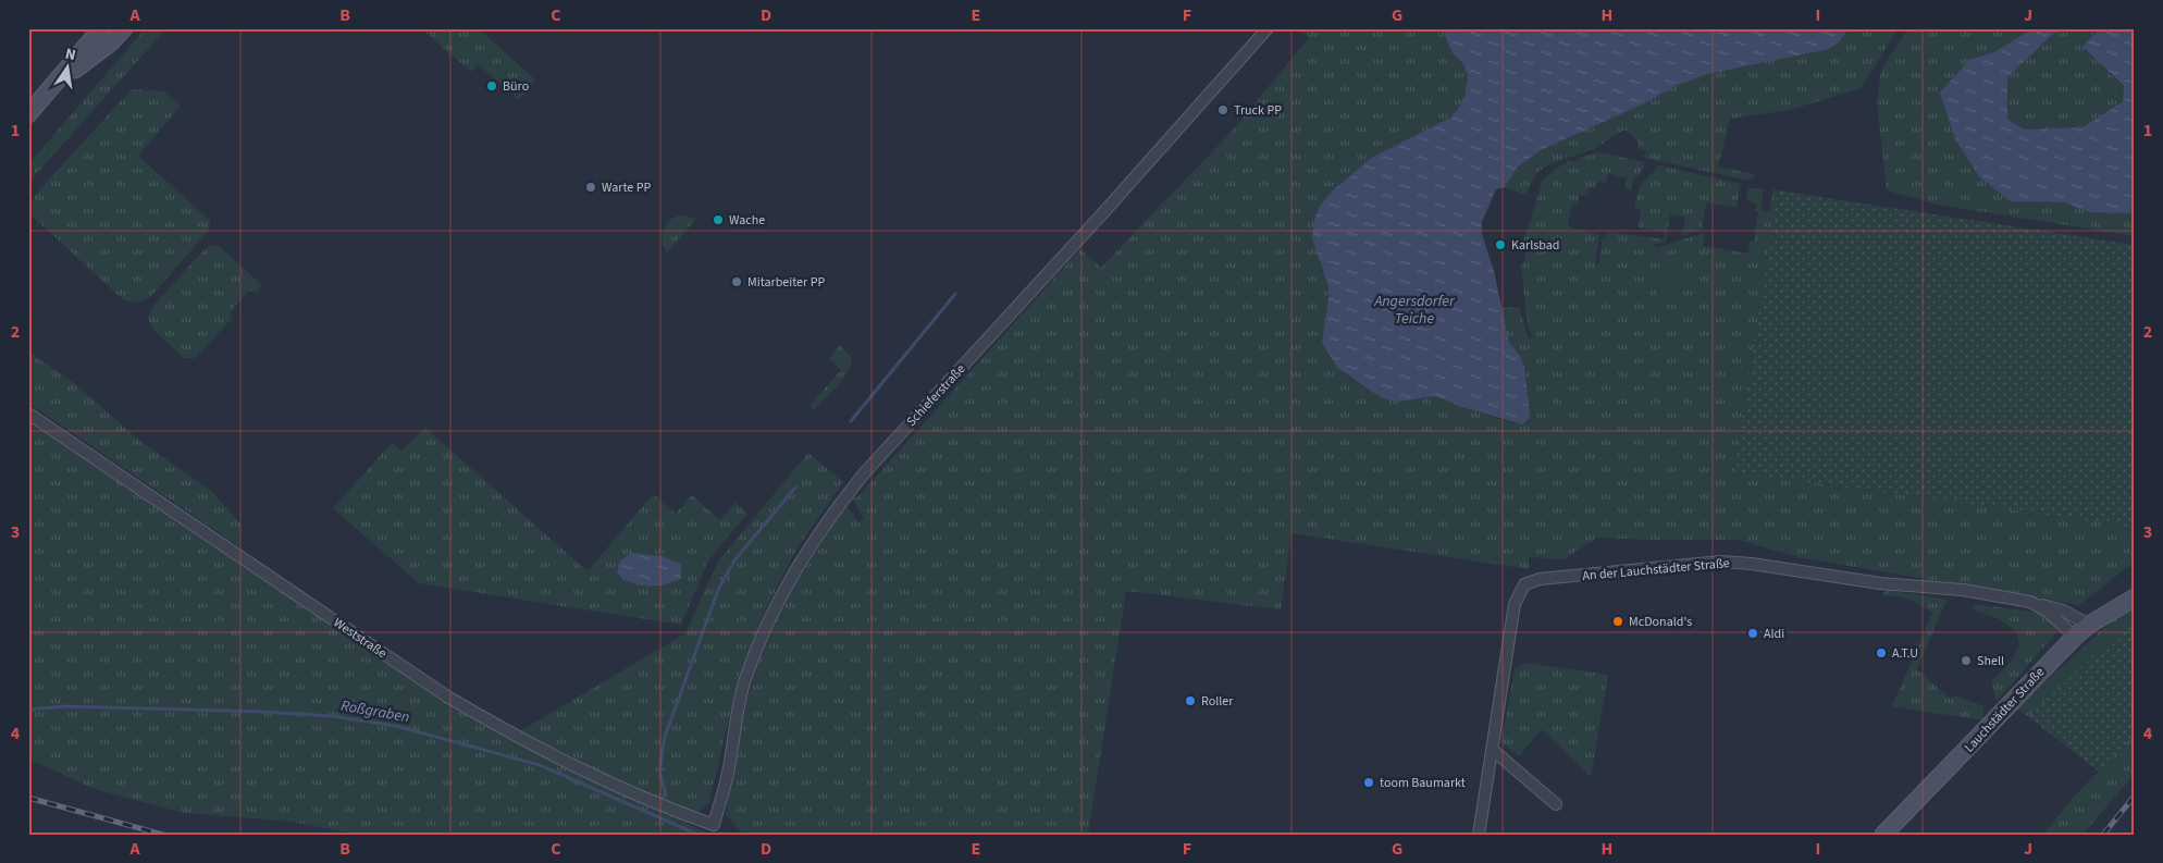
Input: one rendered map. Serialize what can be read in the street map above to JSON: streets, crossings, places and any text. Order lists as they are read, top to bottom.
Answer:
{
  "streets": {
    "main road": ["Lauchstädter Straße"],
    "street": ["Schieferstraße", "An der Lauchstädter Straße", "Weststraße"]
  },
  "crossings": [
    ["Schieferstraße", "Weststraße"],
    ["An der Lauchstädter Straße", "Lauchstädter Straße"]
  ],
  "water": ["Angersdorfer Teiche", "Roßgraben"],
  "places": [
    "Büro",
    "Truck PP",
    "Warte PP",
    "Wache",
    "Karlsbad",
    "Mitarbeiter PP",
    "McDonald's",
    "Aldi",
    "A.T.U",
    "Shell",
    "Roller",
    "toom Baumarkt"
  ],
  "north": "top",
  "grid": {
    "columns": [
      "A",
      "B",
      "C",
      "D",
      "E",
      "F",
      "G",
      "H",
      "I",
      "J"
    ],
    "rows": [
      "1",
      "2",
      "3",
      "4"
    ]
  }
}
